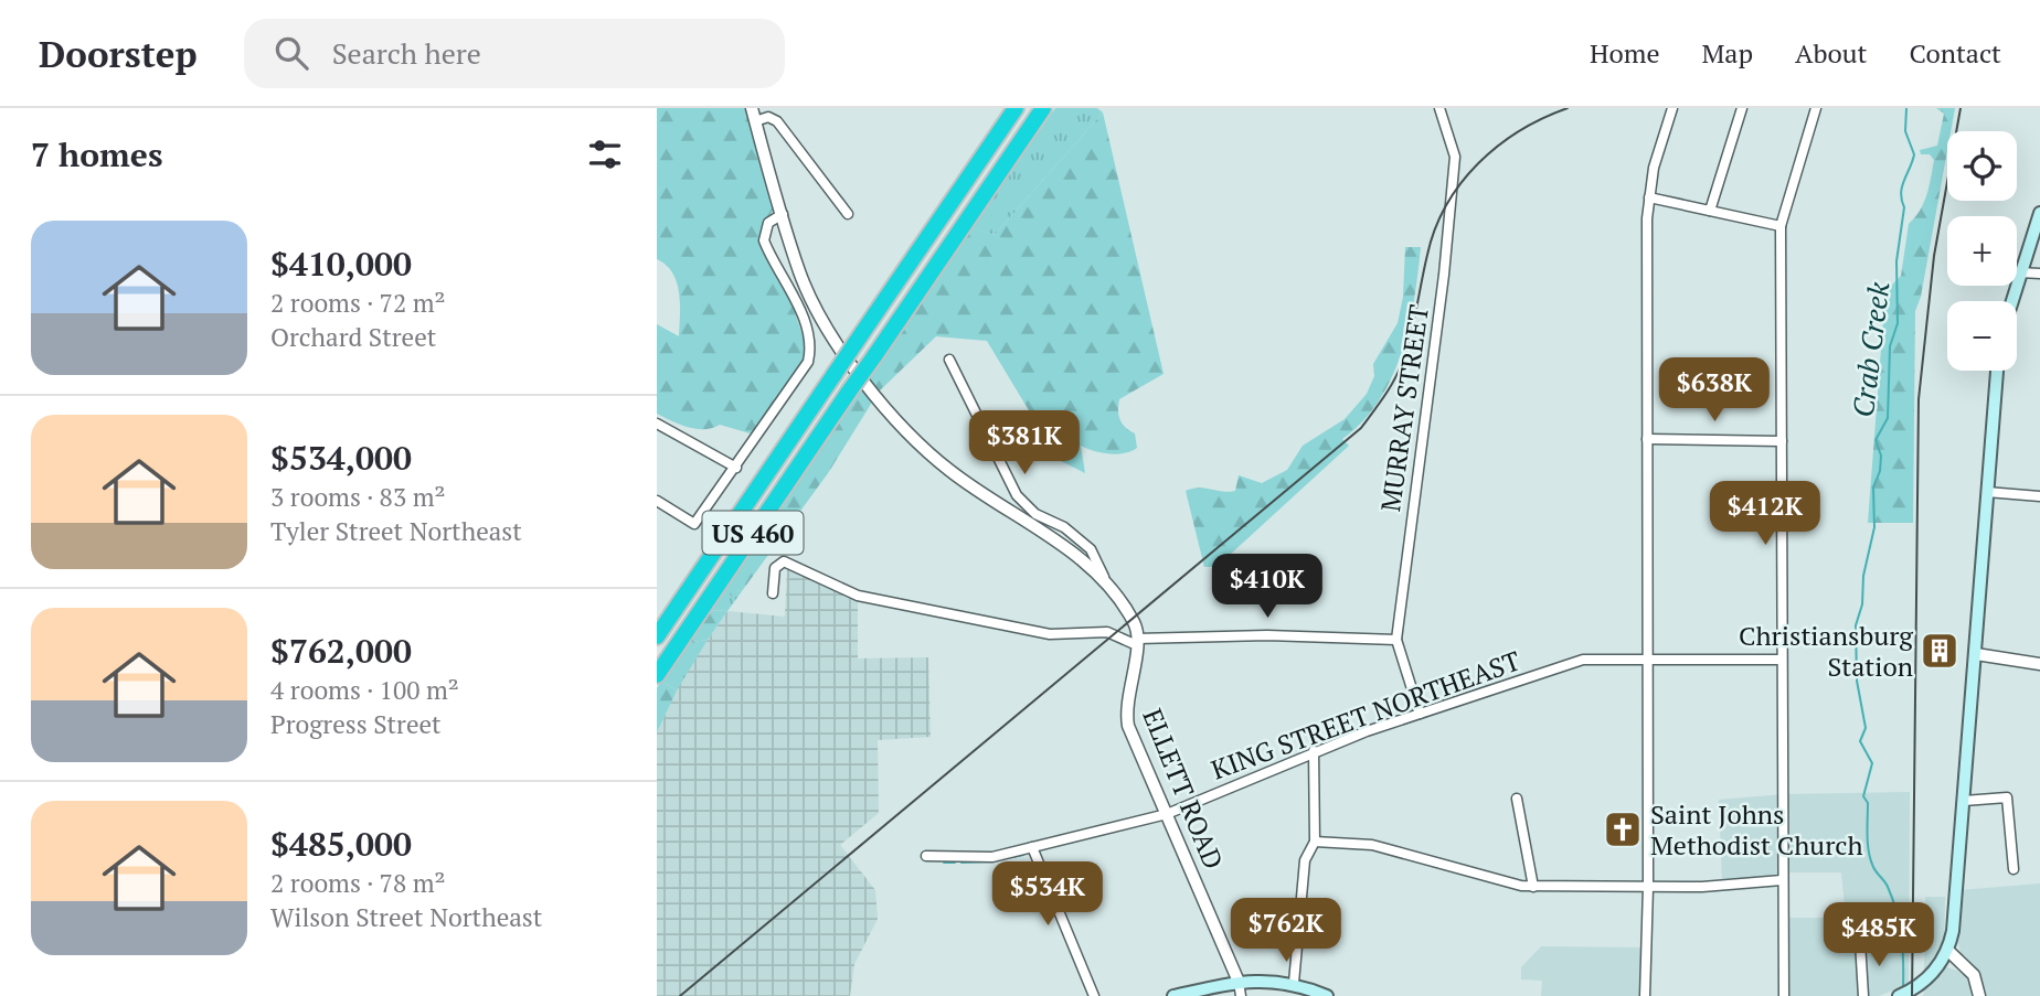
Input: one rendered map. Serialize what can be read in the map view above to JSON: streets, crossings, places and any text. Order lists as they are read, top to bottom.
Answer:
{
  "streets": {
    "highway": ["US 460"],
    "street": ["MURRAY STREET", "KING STREET NORTHEAST", "ELLETT ROAD"]
  },
  "crossings": [
    ["MURRAY STREET", "KING STREET NORTHEAST"],
    ["KING STREET NORTHEAST", "ELLETT ROAD"]
  ],
  "water": ["Crab Creek"],
  "places": {
    "building": ["Christiansburg Station"],
    "church": ["Saint Johns Methodist Church"]
  },
  "page": {
    "header": "Doorstep",
    "search": "Search here",
    "nav": [
      "Home",
      "Map",
      "About",
      "Contact"
    ],
    "heading": "7 homes",
    "map_buttons": ["+", "−"],
    "list": [
      {
        "name": "$410,000",
        "note": "2 rooms · 72 m² · Orchard Street"
      },
      {
        "name": "$534,000",
        "note": "3 rooms · 83 m² · Tyler Street Northeast"
      },
      {
        "name": "$762,000",
        "note": "4 rooms · 100 m² · Progress Street"
      },
      {
        "name": "$485,000",
        "note": "2 rooms · 78 m² · Wilson Street Northeast"
      }
    ],
    "price": [
      "$638K",
      "$381K",
      "$412K",
      "$410K",
      "$534K",
      "$762K",
      "$485K"
    ]
  }
}
